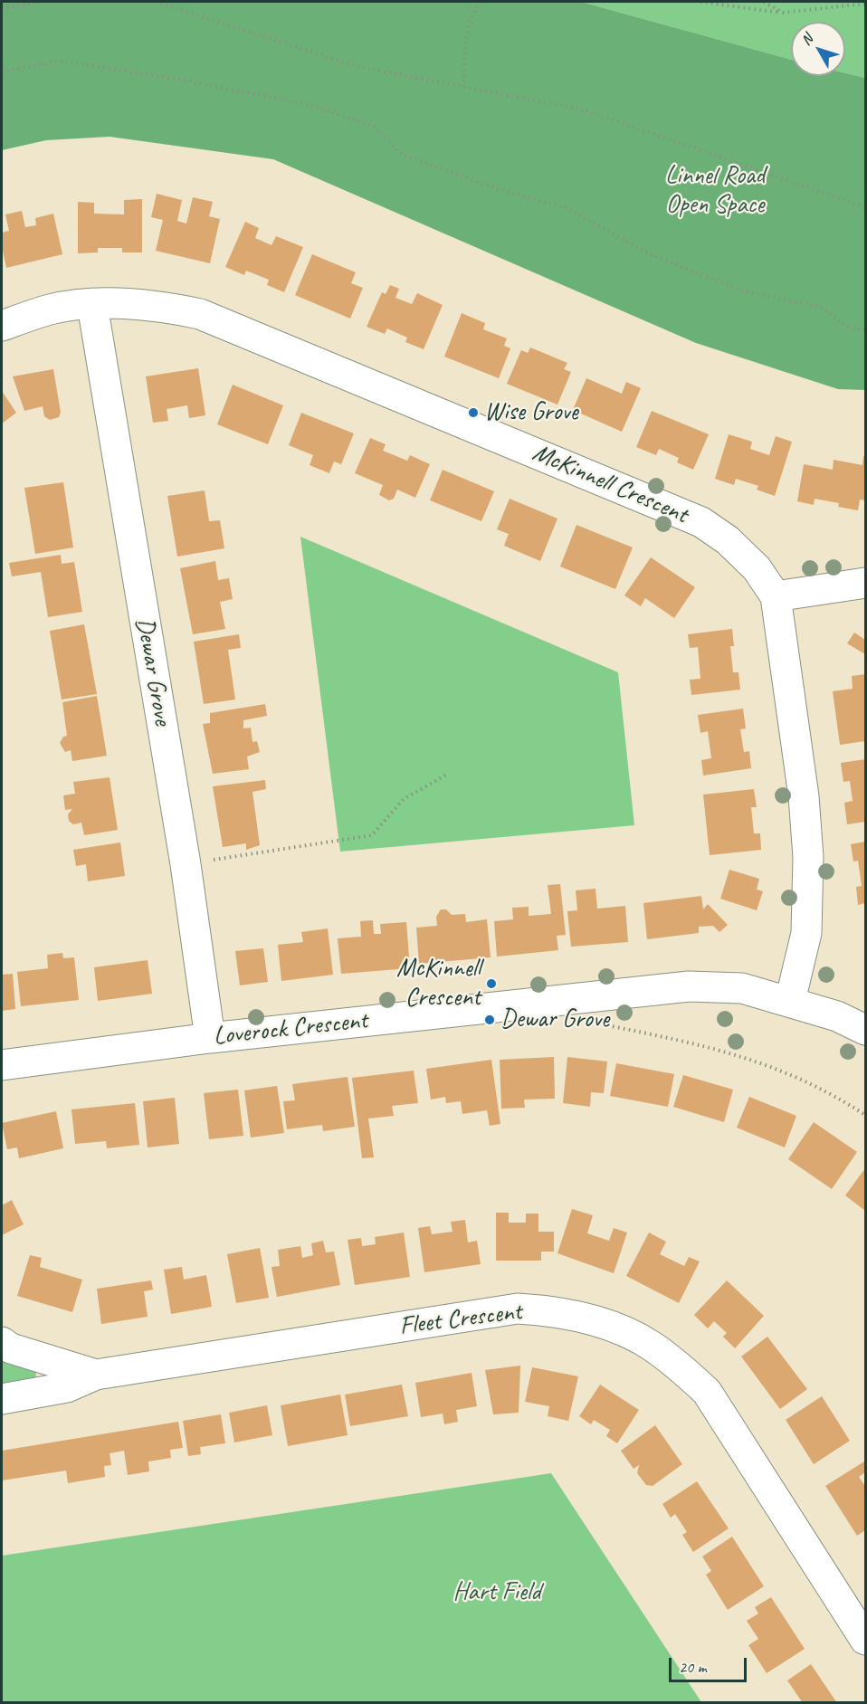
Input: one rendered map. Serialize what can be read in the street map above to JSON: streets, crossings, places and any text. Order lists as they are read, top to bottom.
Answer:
{
  "streets": {
    "street": [
      "McKinnell Crescent",
      "Dewar Grove",
      "Loverock Crescent",
      "Fleet Crescent"
    ]
  },
  "crossings": [
    ["McKinnell Crescent", "Dewar Grove"],
    ["McKinnell Crescent", "Loverock Crescent"],
    ["Dewar Grove", "Loverock Crescent"]
  ],
  "parks": ["Linnel Road Open Space", "Hart Field"],
  "places": ["Wise Grove", "McKinnell Crescent", "Dewar Grove"],
  "scale_bar": "20 m",
  "north": "top left"
}
